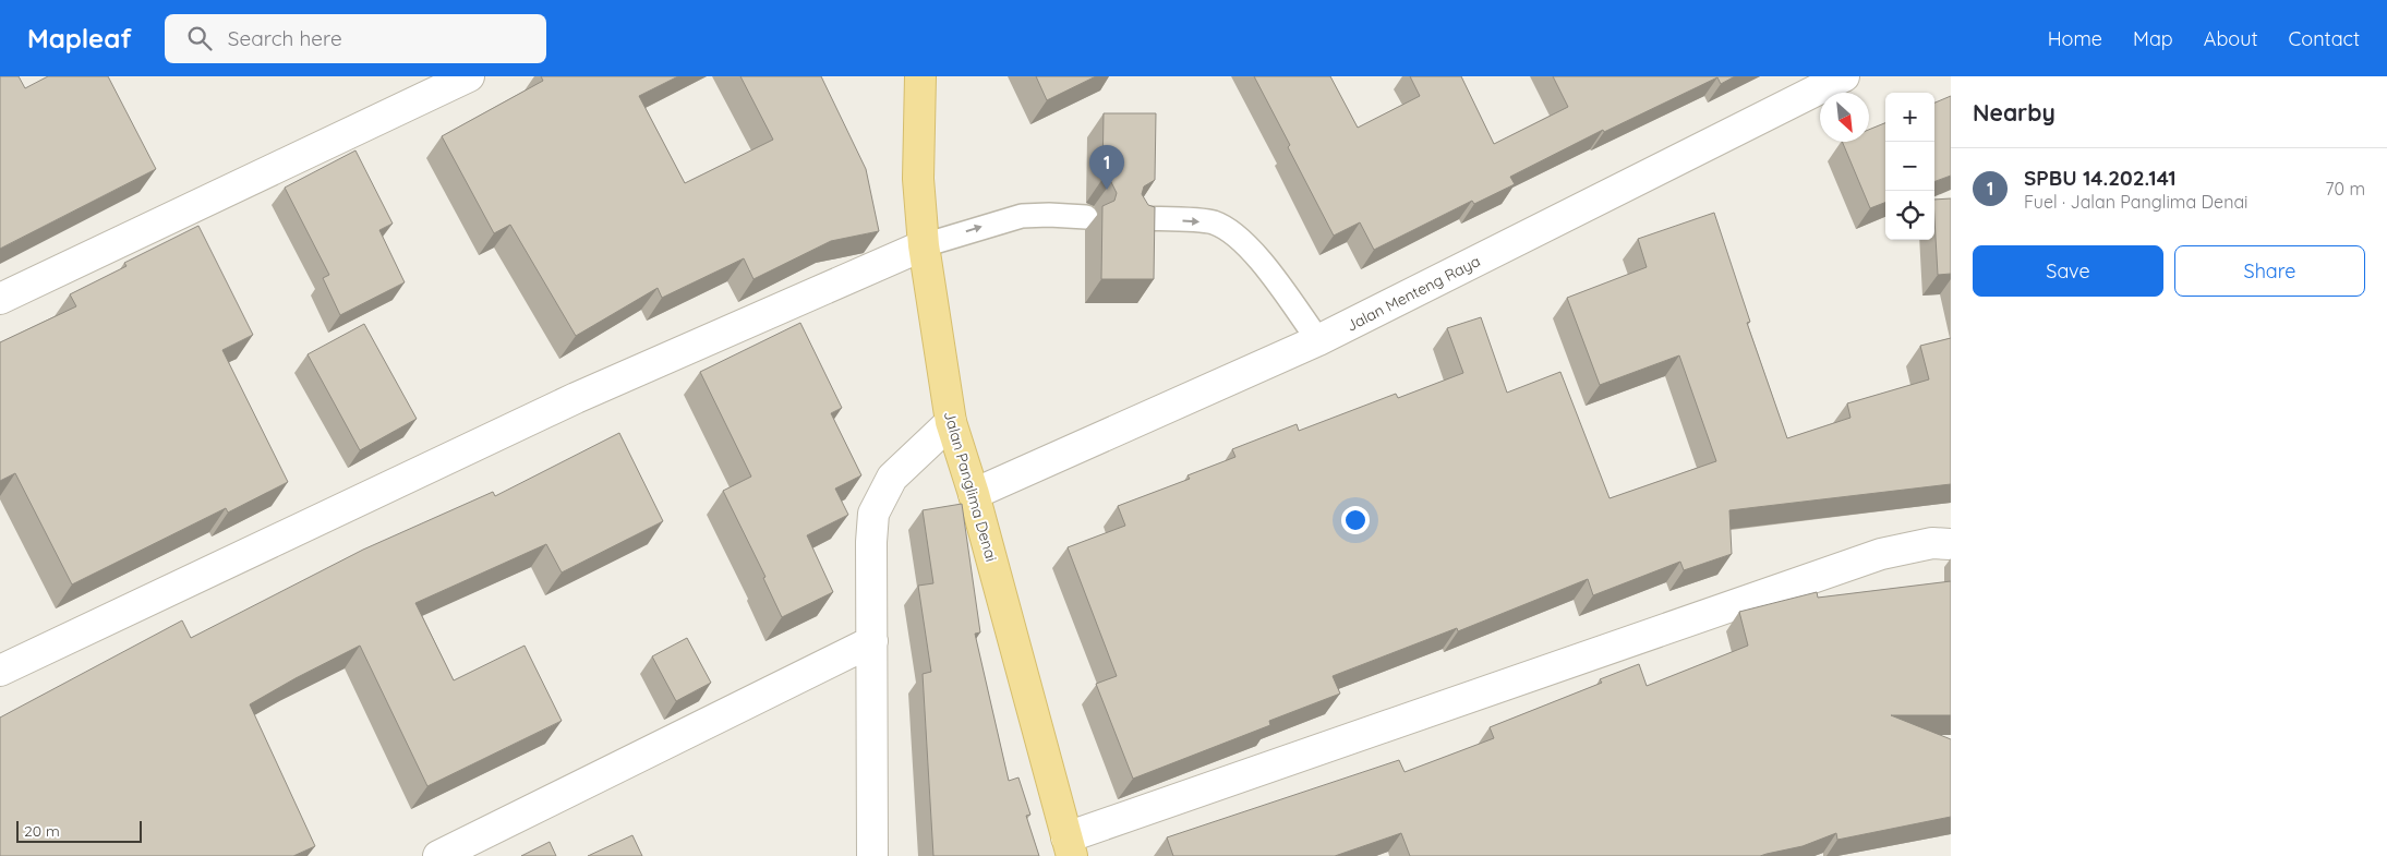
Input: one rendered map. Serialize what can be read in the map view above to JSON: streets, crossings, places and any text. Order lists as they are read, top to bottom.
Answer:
{
  "streets": {
    "main road": ["Jalan Panglima Denai"],
    "street": ["Jalan Menteng Raya"]
  },
  "crossings": [
    ["Jalan Menteng Raya", "Jalan Panglima Denai"]
  ],
  "scale_bar": "20 m",
  "north": "bottom right",
  "page": {
    "header": "Mapleaf",
    "search": "Search here",
    "nav": [
      "Home",
      "Map",
      "About",
      "Contact"
    ],
    "heading": "Nearby",
    "map_buttons": ["+", "−"],
    "pins": "1",
    "list": [
      {
        "mark": "1",
        "name": "SPBU 14.202.141",
        "note": "Fuel · Jalan Panglima Denai",
        "value": "70 m"
      }
    ],
    "buttons": ["Save", "Share"],
    "scale": "20 m"
  }
}
